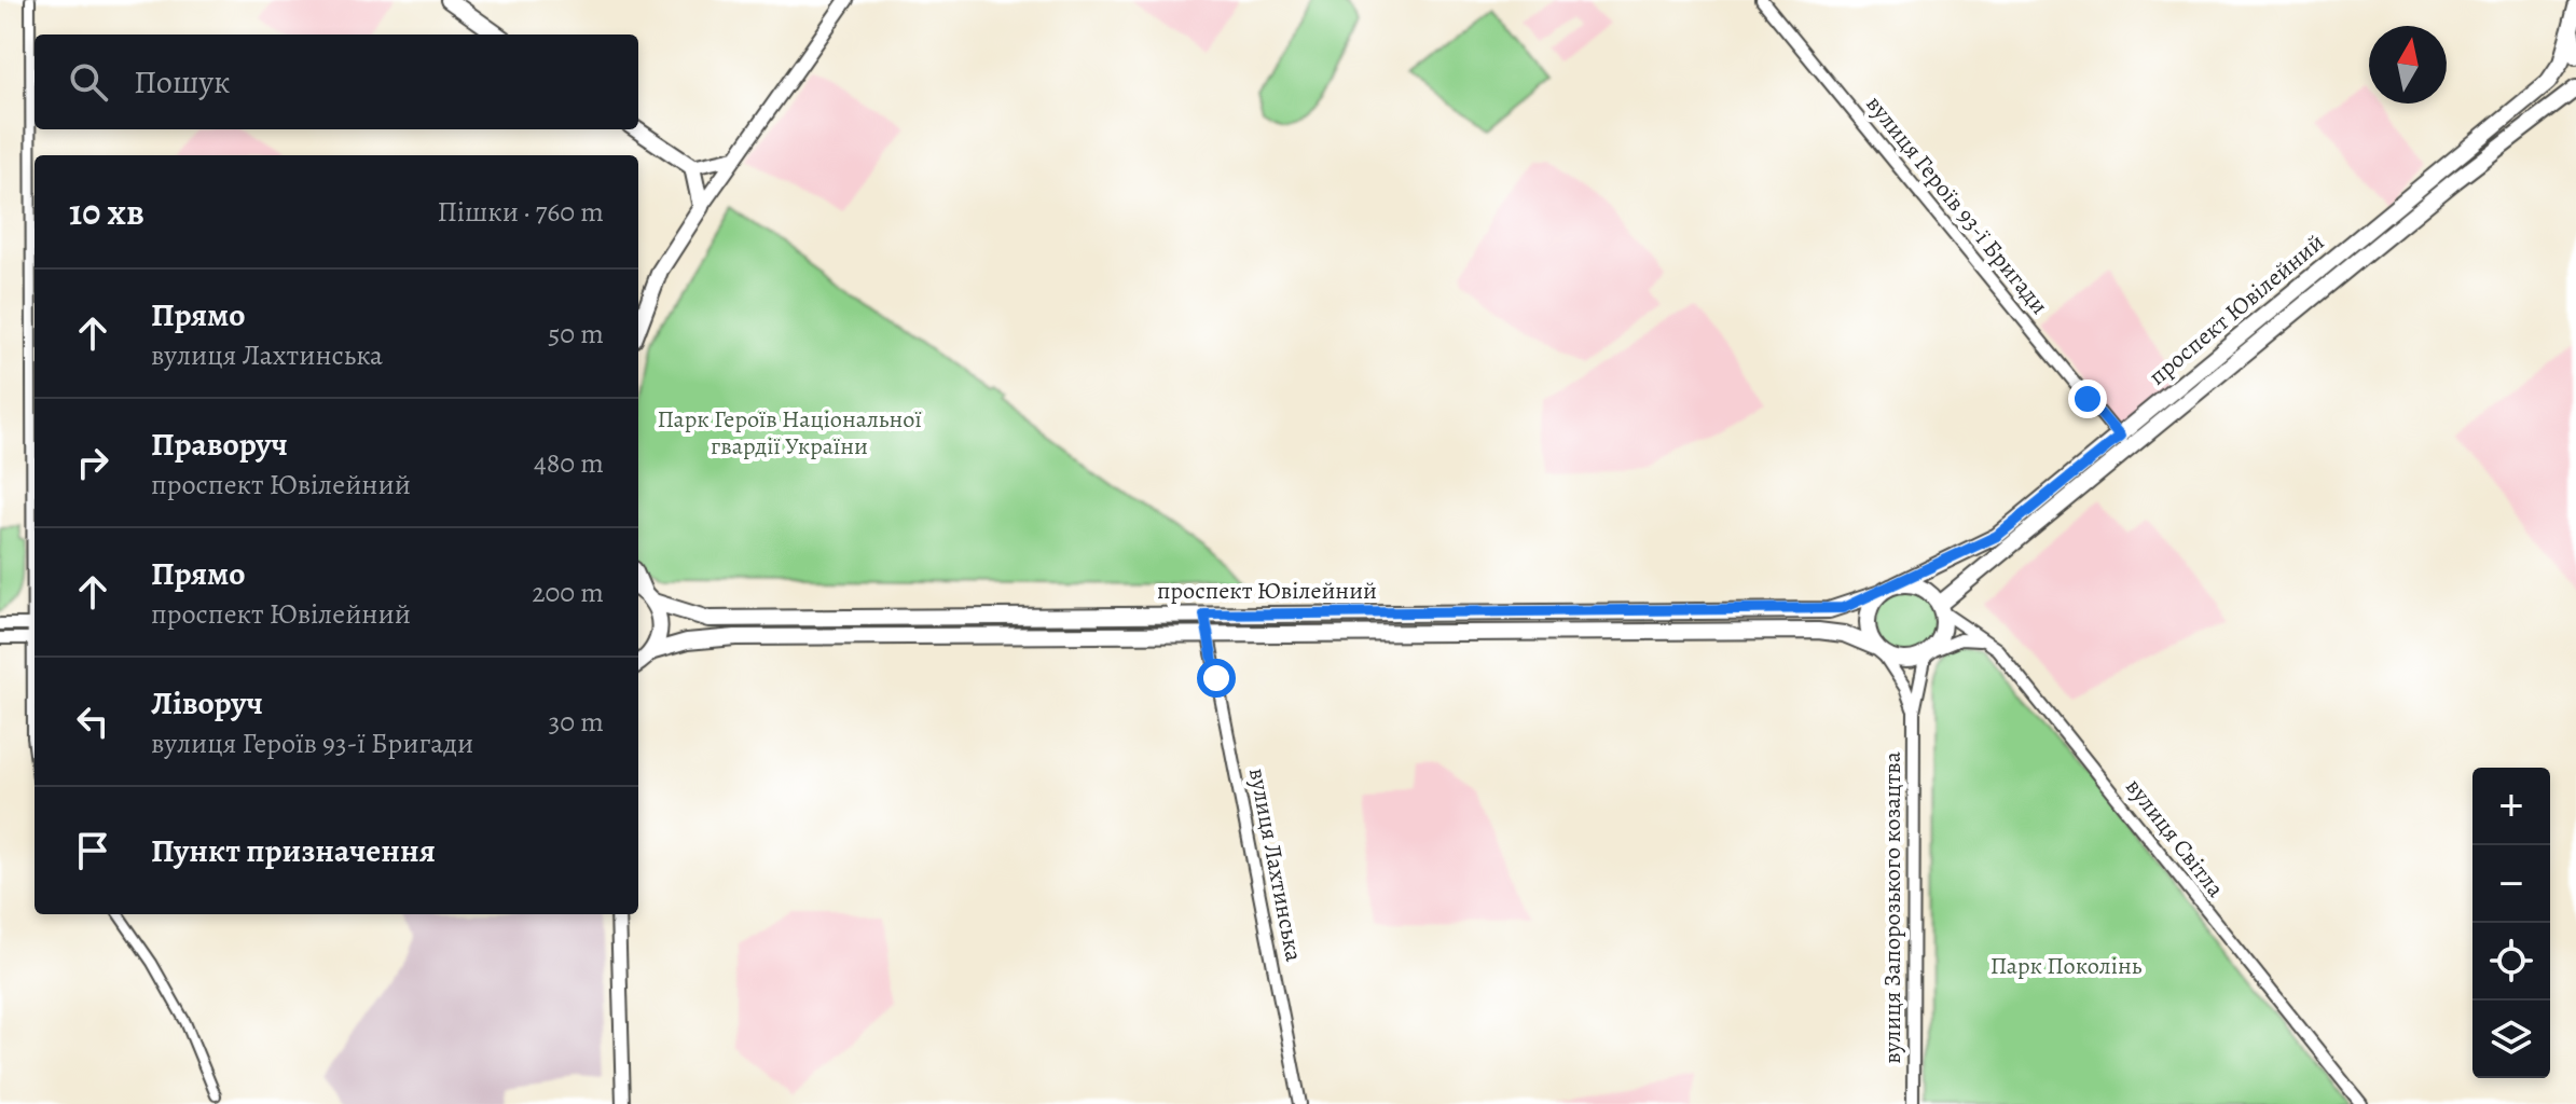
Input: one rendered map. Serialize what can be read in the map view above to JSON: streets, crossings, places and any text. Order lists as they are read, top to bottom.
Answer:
{
  "streets": {
    "main road": ["проспект Ювілейний"],
    "street": [
      "вулиця Героїв 93-ї Бригади",
      "вулиця Світла",
      "вулиця Лахтинська",
      "вулиця Запорозького козацтва"
    ]
  },
  "crossings": [
    ["вулиця Героїв 93-ї Бригади", "проспект Ювілейний"],
    ["проспект Ювілейний", "вулиця Світла"],
    ["проспект Ювілейний", "вулиця Лахтинська"],
    ["проспект Ювілейний", "вулиця Запорозького козацтва"],
    ["вулиця Світла", "вулиця Запорозького козацтва"]
  ],
  "parks": ["Парк Героїв Національної гвардії України", "Парк Поколінь"],
  "north": "top",
  "page": {
    "search": "Пошук",
    "heading": ["10 хв", "Пішки · 760 m"],
    "list": [
      ["Прямо", "вулиця Лахтинська", "50 m"],
      ["Праворуч", "проспект Ювілейний", "480 m"],
      ["Прямо", "проспект Ювілейний", "200 m"],
      ["Ліворуч", "вулиця Героїв 93-ї Бригади", "30 m"],
      "Пункт призначення"
    ],
    "map_buttons": ["+", "−"]
  }
}
